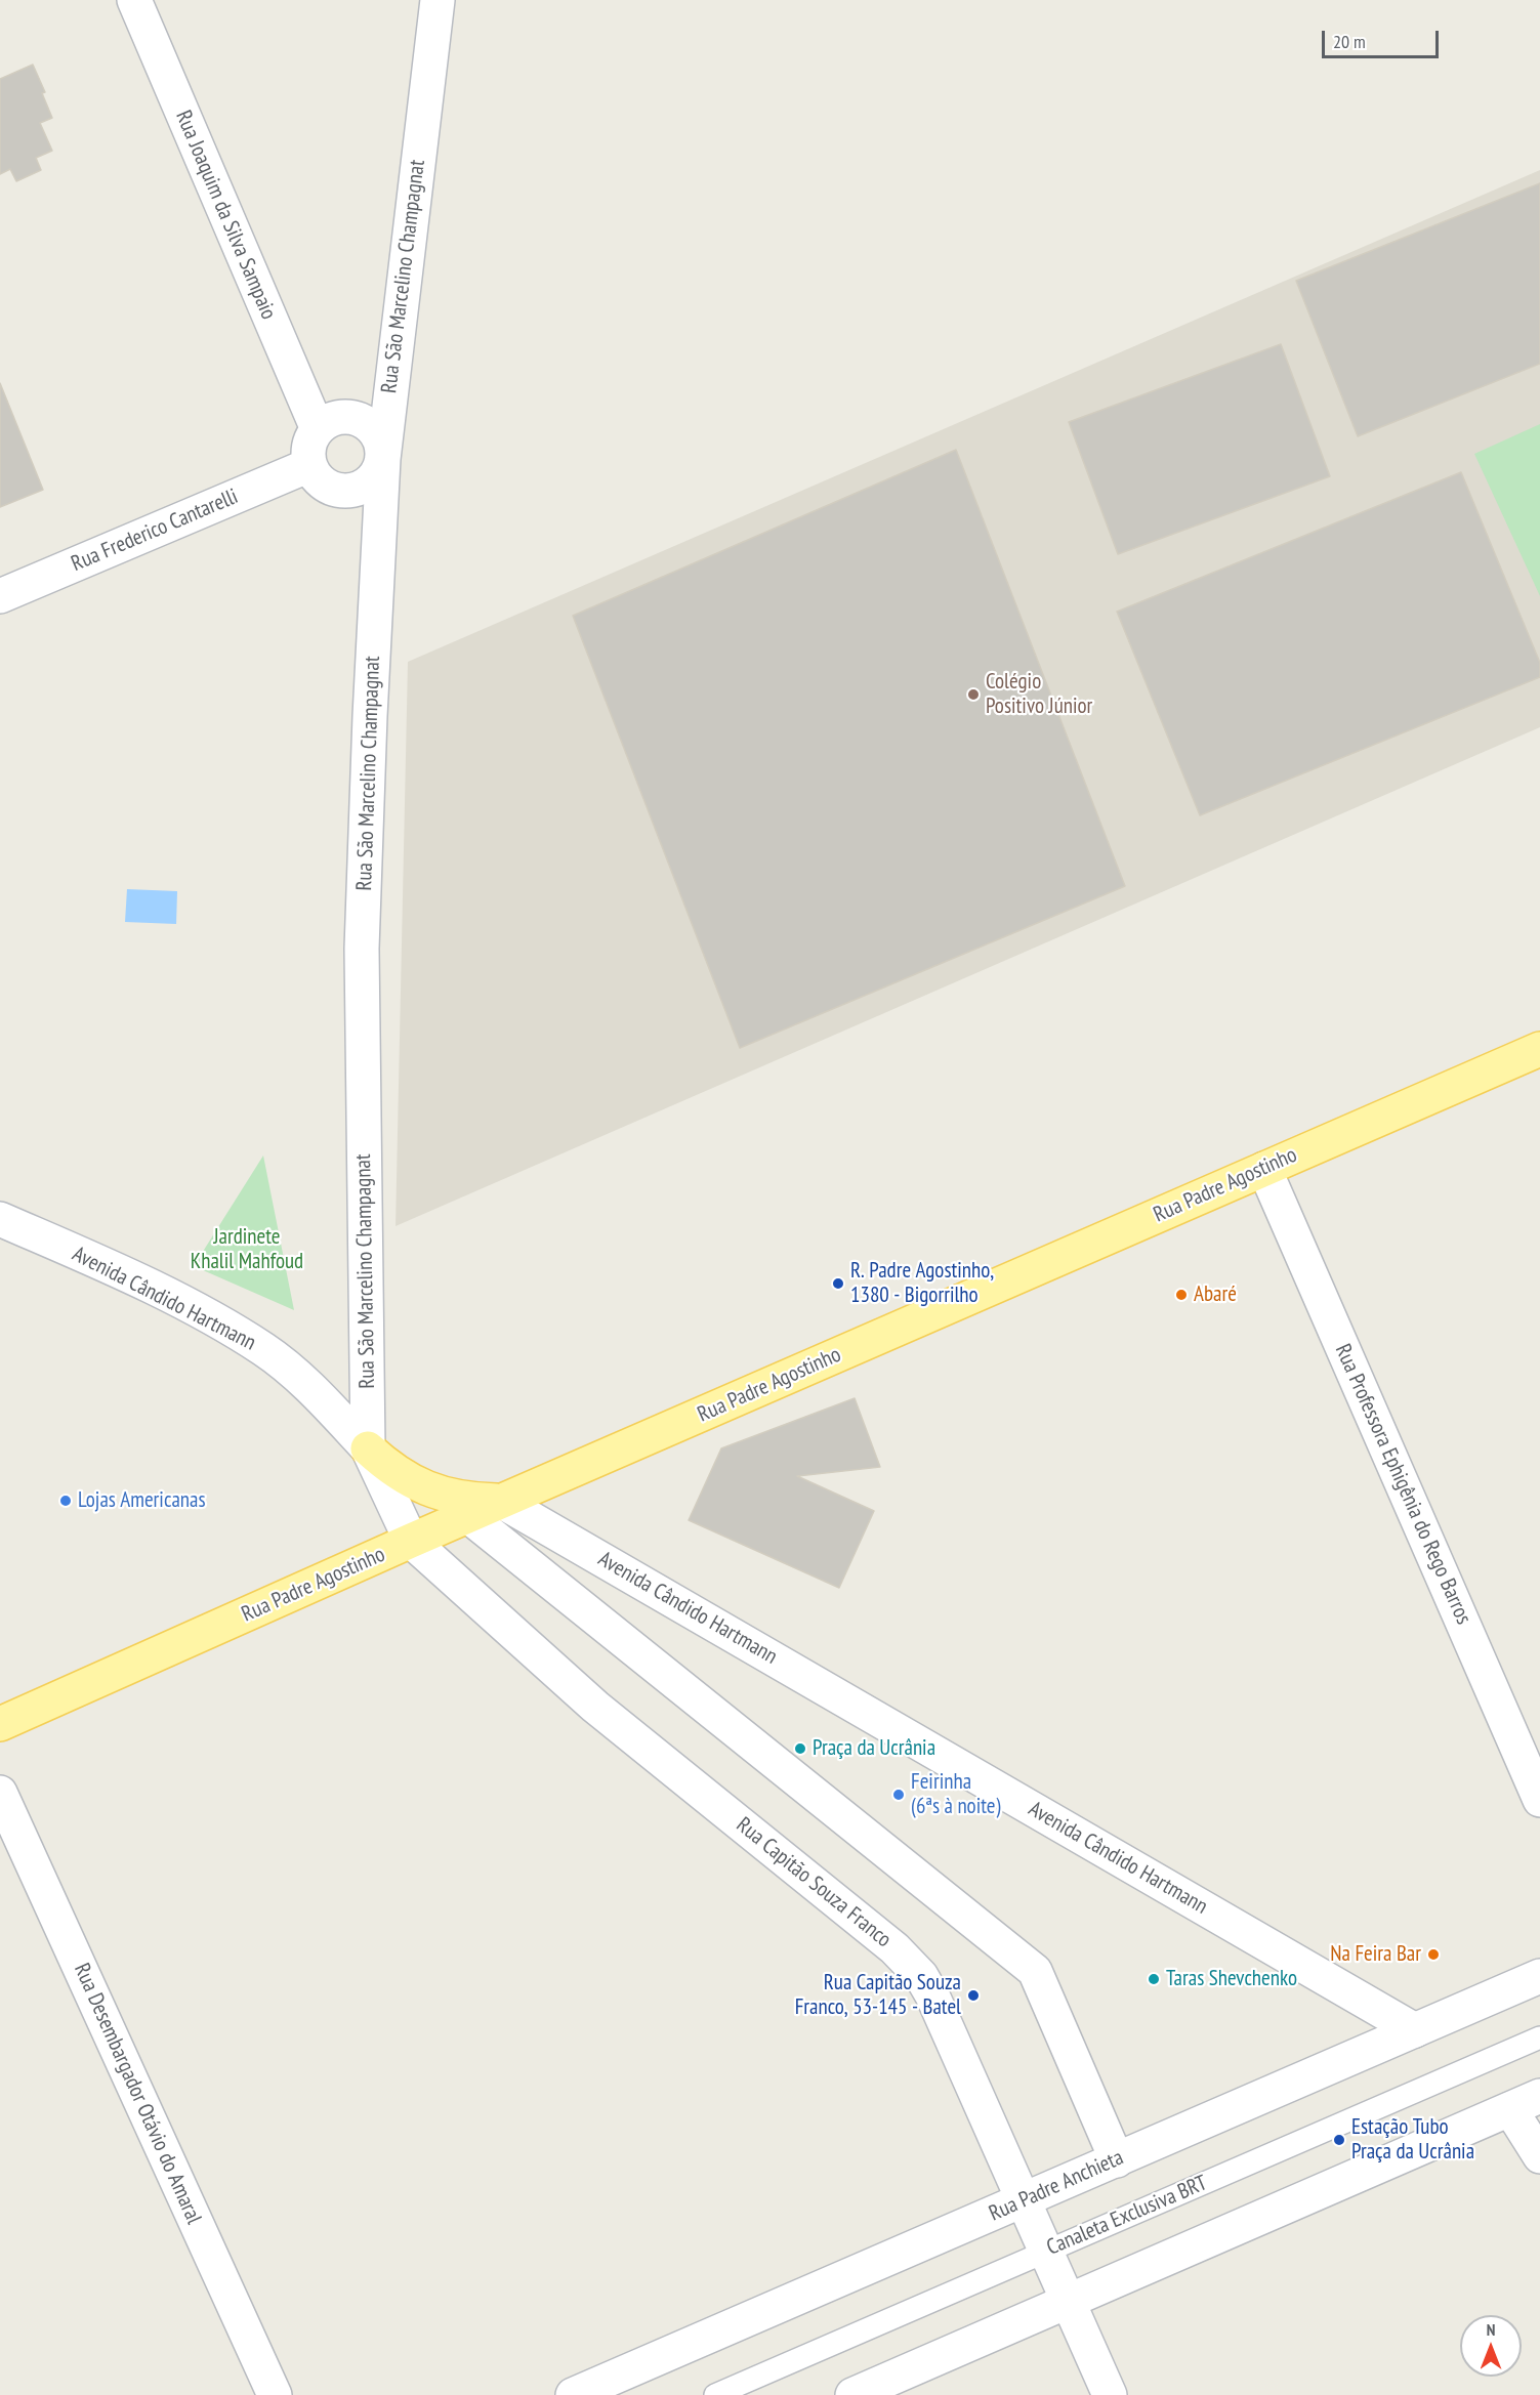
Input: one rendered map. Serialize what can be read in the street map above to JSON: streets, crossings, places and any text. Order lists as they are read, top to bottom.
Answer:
{
  "streets": {
    "main road": ["Rua Padre Agostinho"],
    "street": [
      "Rua Joaquim da Silva Sampaio",
      "Rua São Marcelino Champagnat",
      "Rua Frederico Cantarelli",
      "Avenida Cândido Hartmann",
      "Rua Professora Ephigênia do Rego Barros",
      "Rua Capitão Souza Franco",
      "Rua Desembargador Otávio do Amaral",
      "Rua Padre Anchieta"
    ],
    "lane": ["Canaleta Exclusiva BRT"]
  },
  "crossings": [
    ["Rua Joaquim da Silva Sampaio", "Rua São Marcelino Champagnat"],
    ["Rua Joaquim da Silva Sampaio", "Rua Frederico Cantarelli"],
    ["Rua São Marcelino Champagnat", "Rua Frederico Cantarelli"],
    ["Rua São Marcelino Champagnat", "Rua Padre Agostinho"],
    ["Rua São Marcelino Champagnat", "Avenida Cândido Hartmann"],
    ["Rua São Marcelino Champagnat", "Rua Capitão Souza Franco"],
    ["Rua Padre Agostinho", "Avenida Cândido Hartmann"],
    ["Rua Padre Agostinho", "Rua Professora Ephigênia do Rego Barros"],
    ["Rua Padre Agostinho", "Rua Capitão Souza Franco"],
    ["Avenida Cândido Hartmann", "Rua Padre Anchieta"],
    ["Rua Capitão Souza Franco", "Rua Padre Anchieta"],
    ["Rua Capitão Souza Franco", "Canaleta Exclusiva BRT"]
  ],
  "parks": ["Jardinete Khalil Mahfoud"],
  "places": [
    "Colégio Positivo Júnior",
    "R. Padre Agostinho, 1380 - Bigorrilho",
    "Abaré",
    "Lojas Americanas",
    "Praça da Ucrânia",
    "Feirinha (6ªs à noite)",
    "Na Feira Bar",
    "Taras Shevchenko",
    "Rua Capitão Souza Franco, 53-145 - Batel",
    "Estação Tubo Praça da Ucrânia"
  ],
  "scale_bar": "20 m",
  "north": "top"
}
